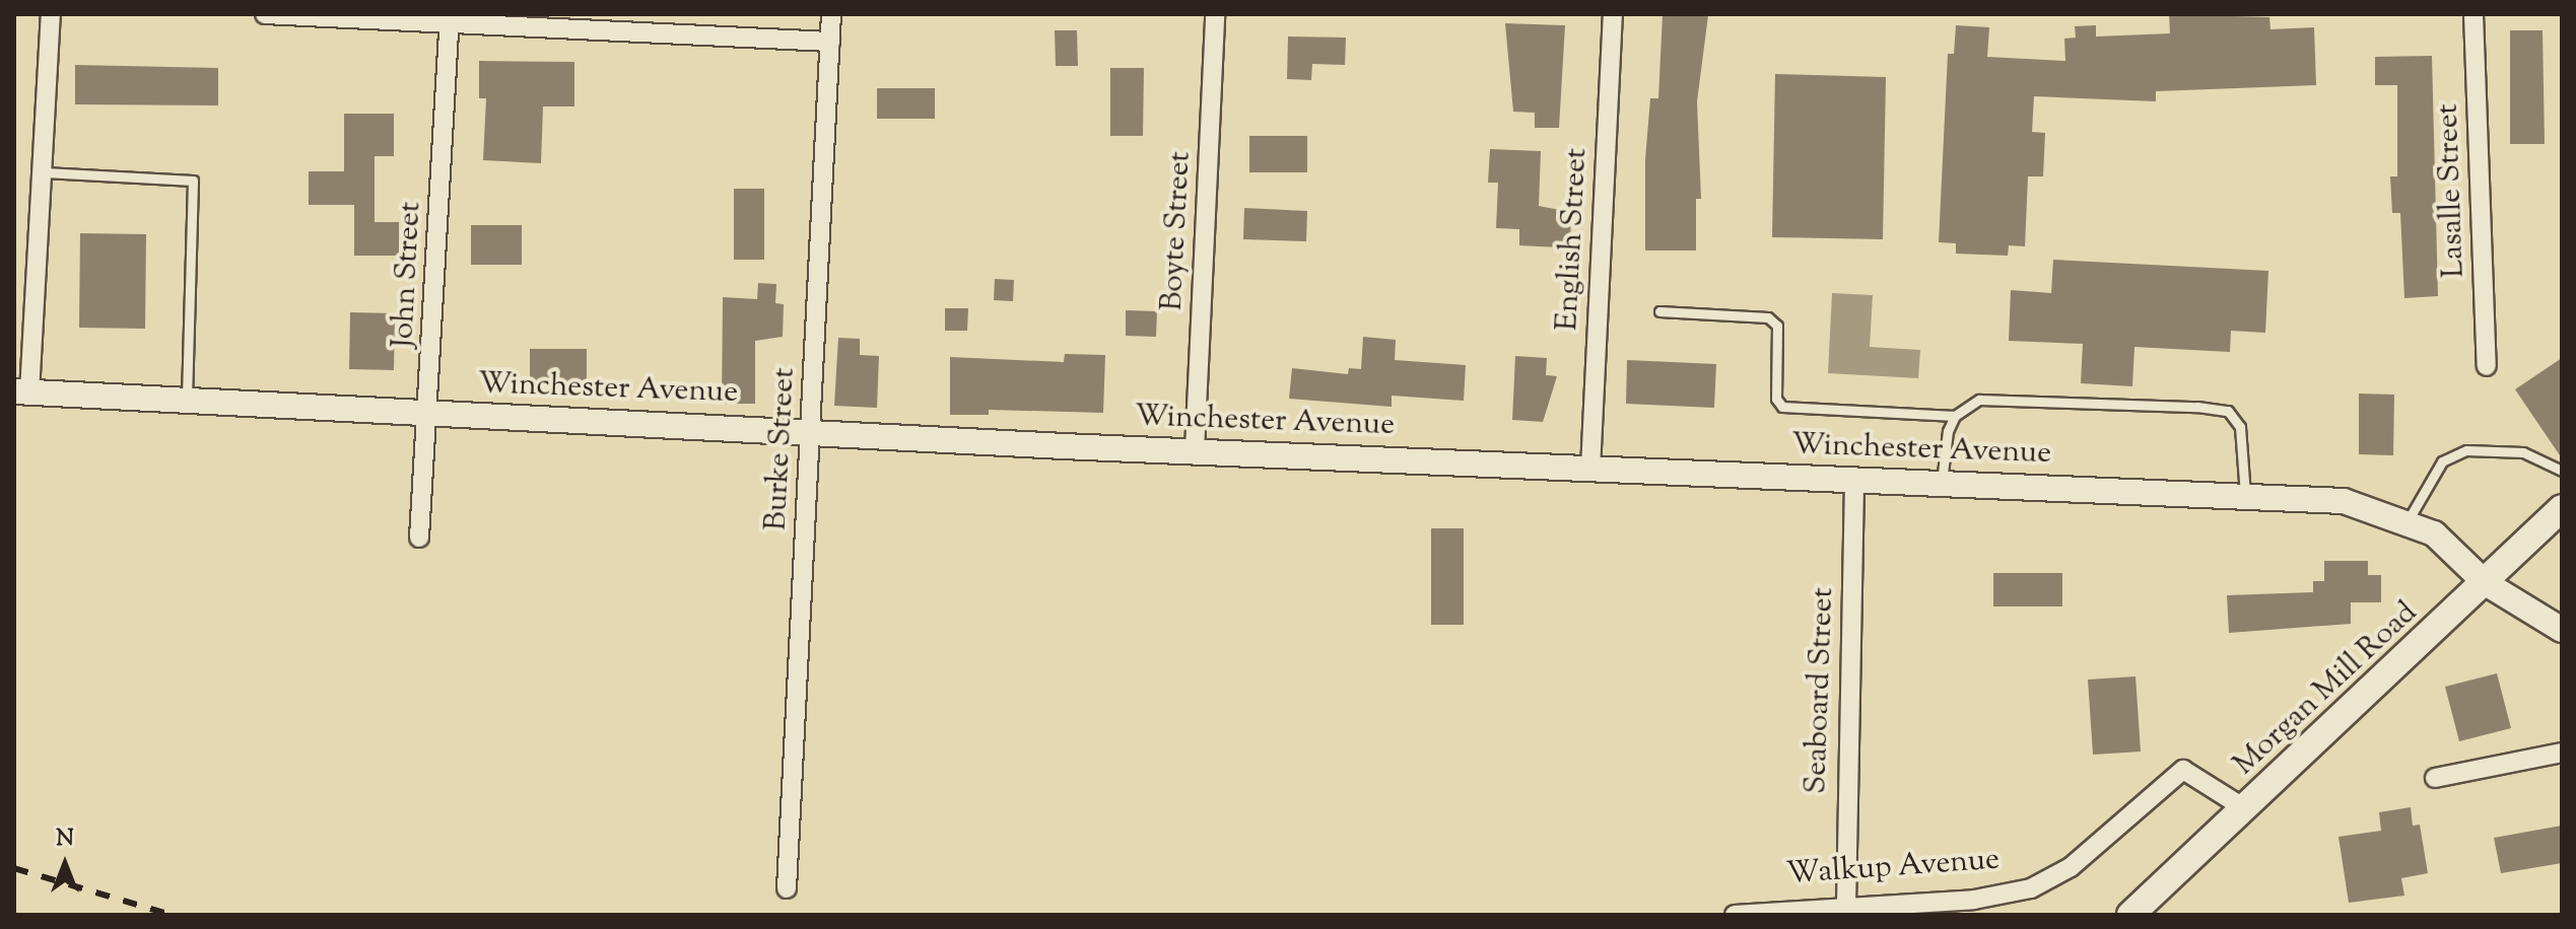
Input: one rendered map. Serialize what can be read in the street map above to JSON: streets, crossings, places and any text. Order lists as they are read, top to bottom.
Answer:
{
  "streets": {
    "main road": ["Morgan Mill Road"],
    "street": [
      "Lasalle Street",
      "Boyte Street",
      "English Street",
      "John Street",
      "Winchester Avenue",
      "Burke Street",
      "Seaboard Street",
      "Walkup Avenue"
    ]
  },
  "crossings": [
    ["Boyte Street", "Winchester Avenue"],
    ["English Street", "Winchester Avenue"],
    ["John Street", "Winchester Avenue"],
    ["Winchester Avenue", "Burke Street"],
    ["Winchester Avenue", "Morgan Mill Road"],
    ["Winchester Avenue", "Seaboard Street"],
    ["Morgan Mill Road", "Walkup Avenue"],
    ["Seaboard Street", "Walkup Avenue"]
  ],
  "north": "top"
}
